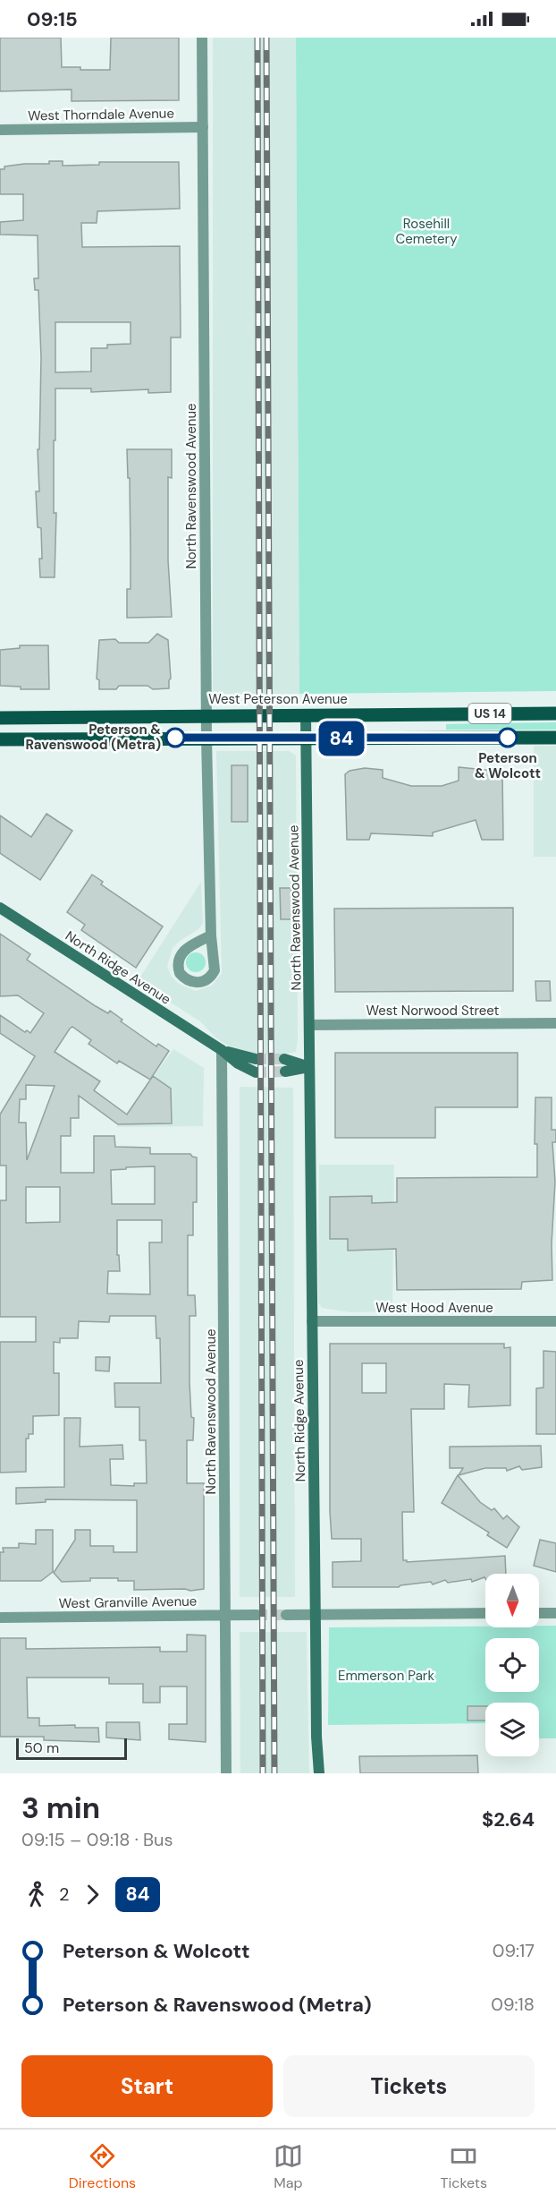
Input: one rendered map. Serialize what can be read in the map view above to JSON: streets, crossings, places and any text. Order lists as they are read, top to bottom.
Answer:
{
  "streets": {
    "main road": [
      "North Ravenswood Avenue",
      "West Peterson Avenue",
      "US 14",
      "North Ridge Avenue"
    ],
    "street": [
      "West Thorndale Avenue",
      "West Norwood Street",
      "West Hood Avenue",
      "West Granville Avenue"
    ]
  },
  "crossings": [
    ["West Thorndale Avenue", "North Ravenswood Avenue"],
    ["North Ravenswood Avenue", "West Peterson Avenue"],
    ["North Ravenswood Avenue", "US 14"],
    ["North Ravenswood Avenue", "North Ridge Avenue"],
    ["North Ravenswood Avenue", "West Norwood Street"],
    ["North Ravenswood Avenue", "West Granville Avenue"],
    ["North Ridge Avenue", "West Hood Avenue"]
  ],
  "parks": ["Rosehill Cemetery", "Emmerson Park"],
  "places": ["Peterson & Ravenswood (Metra)", "Peterson & Wolcott"],
  "lines": ["bus line 84"],
  "scale_bar": "50 m",
  "north": "bottom",
  "page": {
    "status": "09:15",
    "on_map": "84",
    "scale": "50 m",
    "heading": ["3 min", "09:15 – 09:18 · Bus", "$2.64"],
    "legs": ["2", "84"],
    "list": [
      {
        "name": "Peterson & Wolcott",
        "value": "09:17"
      },
      {
        "name": "Peterson & Ravenswood (Metra)",
        "value": "09:18"
      }
    ],
    "buttons": ["Start", "Tickets"],
    "tabs": ["Directions", "Map", "Tickets"]
  }
}
